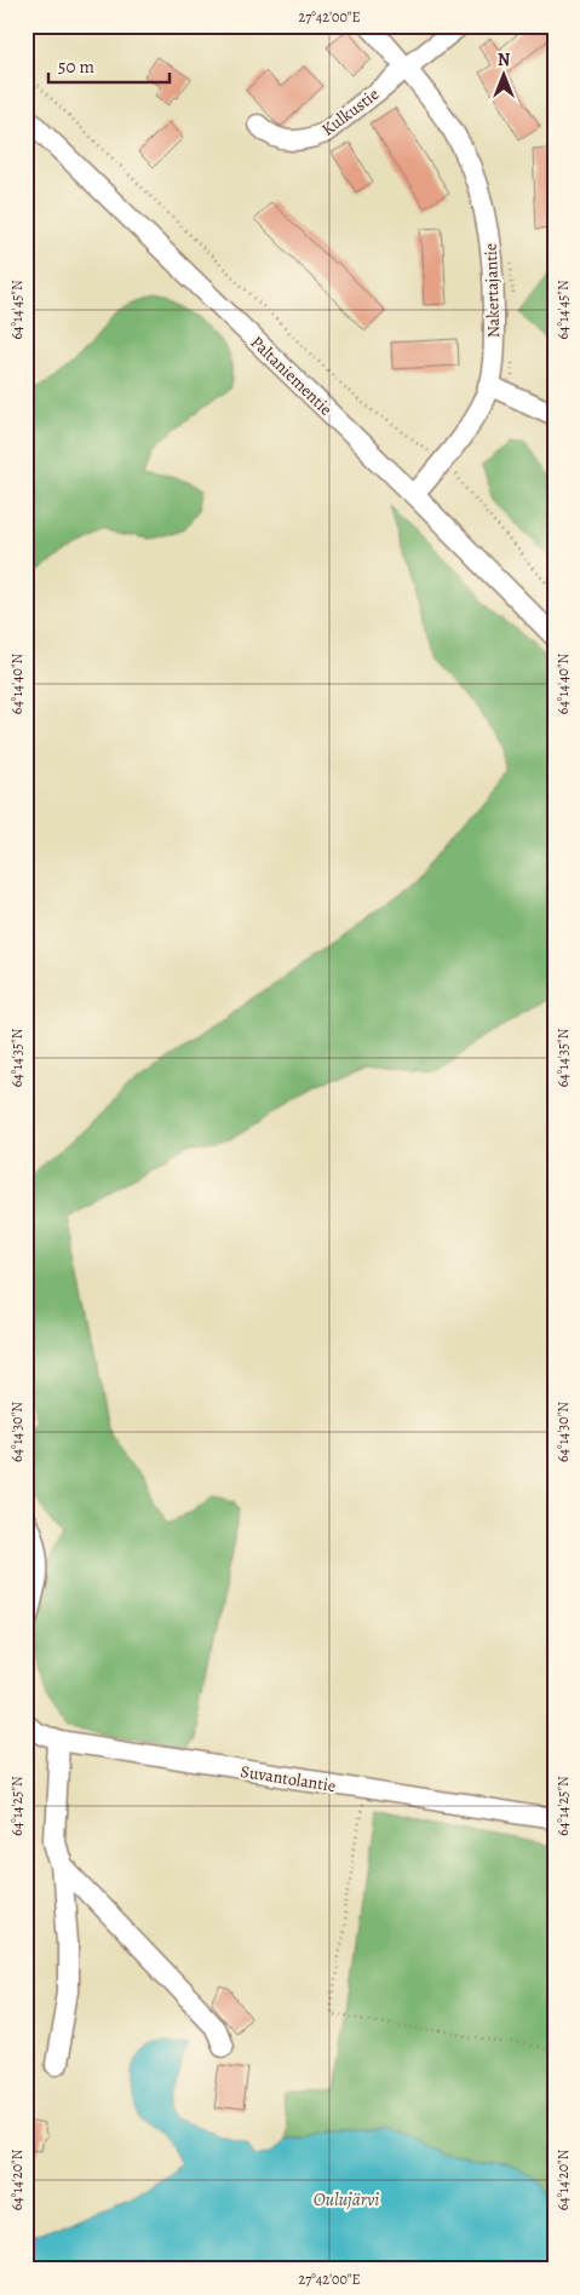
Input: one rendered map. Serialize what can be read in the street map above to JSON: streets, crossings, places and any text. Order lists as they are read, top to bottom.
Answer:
{
  "streets": {
    "street": [
      "Kulkustie",
      "Nakertajantie",
      "Paltaniementie",
      "Suvantolantie"
    ]
  },
  "crossings": [
    ["Kulkustie", "Nakertajantie"],
    ["Nakertajantie", "Paltaniementie"]
  ],
  "water": ["Oulujärvi"],
  "scale_bar": "50 m",
  "north": "top",
  "coordinates": [
    "27°42'00\"E",
    "64°14'45\"N",
    "64°14'40\"N",
    "64°14'35\"N",
    "64°14'30\"N",
    "64°14'25\"N",
    "64°14'20\"N"
  ]
}
